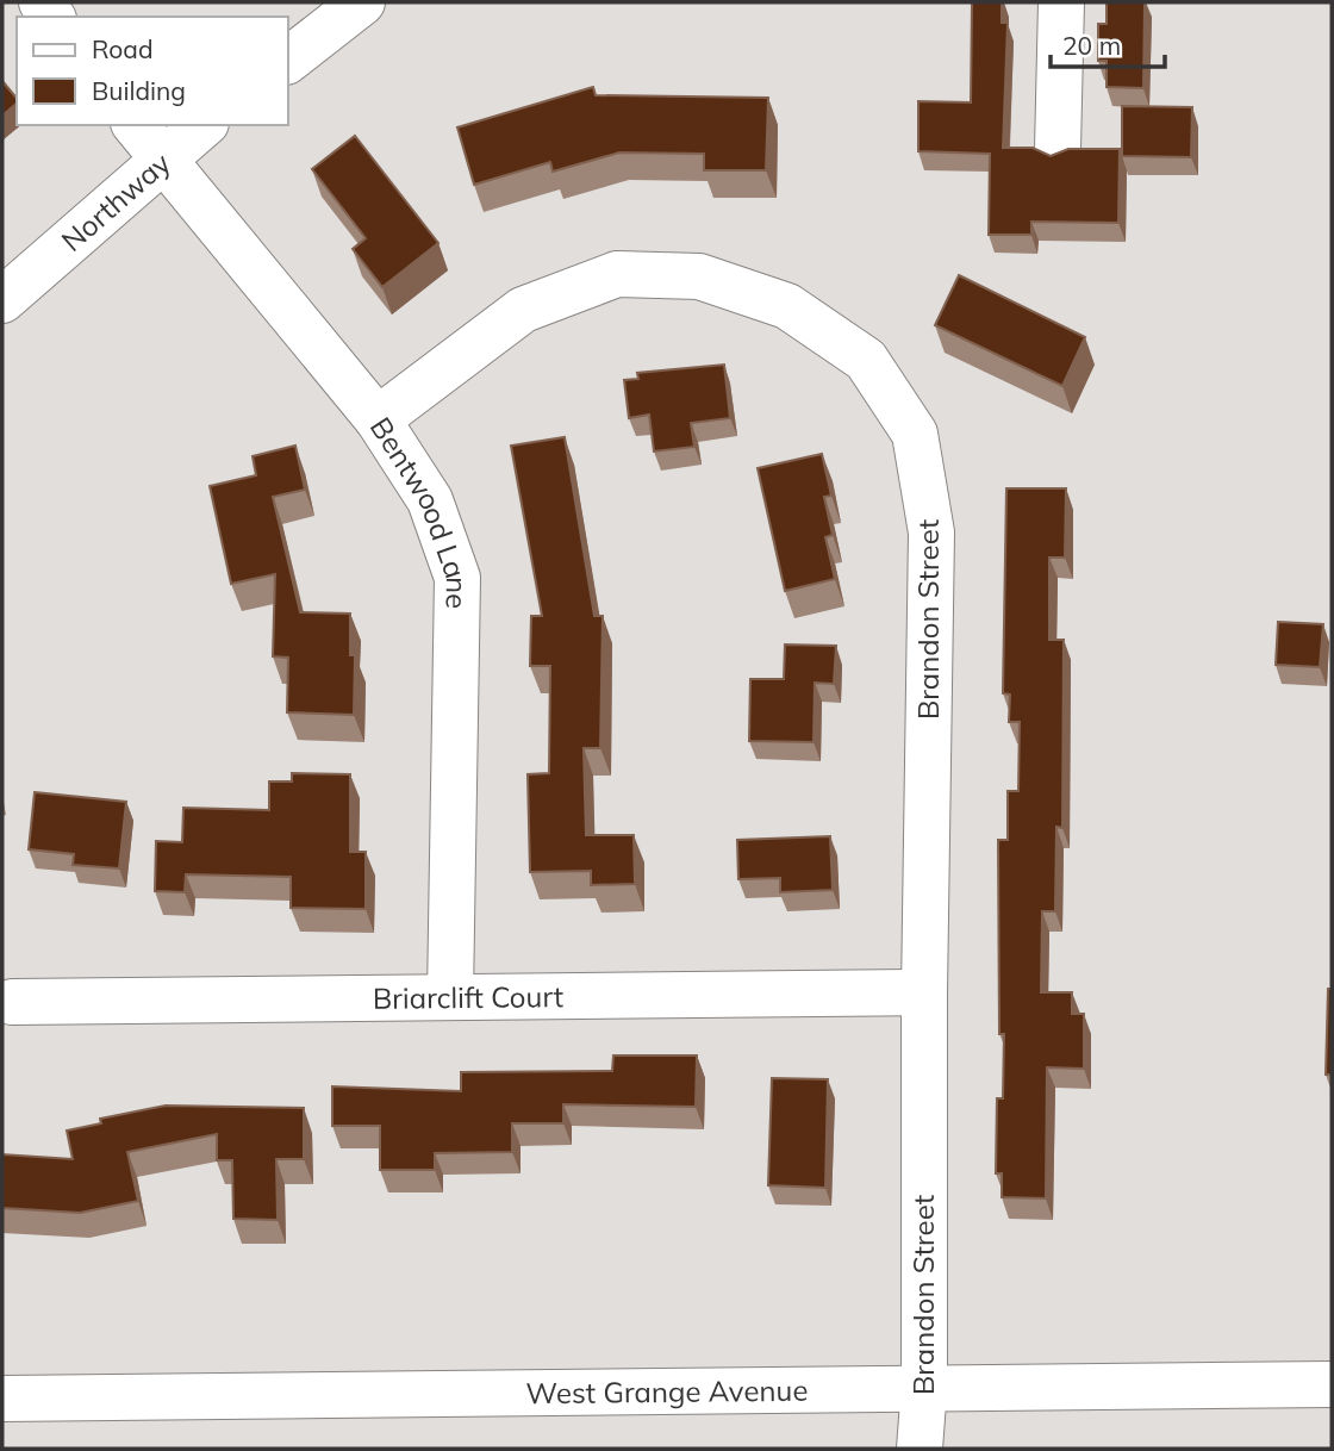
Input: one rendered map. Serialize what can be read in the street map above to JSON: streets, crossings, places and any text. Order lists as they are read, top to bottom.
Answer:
{
  "streets": {
    "street": [
      "Northway",
      "Bentwood Lane",
      "Brandon Street",
      "Briarclift Court",
      "West Grange Avenue"
    ]
  },
  "crossings": [
    ["Northway", "Bentwood Lane"],
    ["Bentwood Lane", "Brandon Street"],
    ["Bentwood Lane", "Briarclift Court"],
    ["Brandon Street", "Briarclift Court"],
    ["Brandon Street", "West Grange Avenue"]
  ],
  "legend": ["Road", "Building"],
  "scale_bar": "20 m"
}
